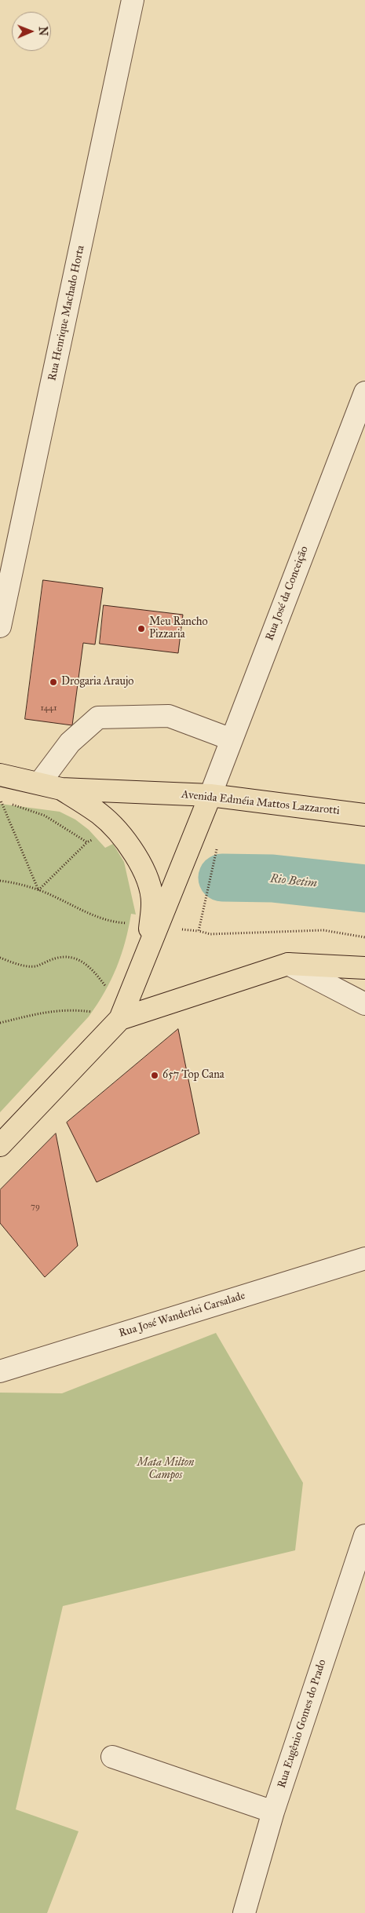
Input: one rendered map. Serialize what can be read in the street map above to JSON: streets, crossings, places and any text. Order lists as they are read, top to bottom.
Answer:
{
  "streets": {
    "main road": ["Avenida Edméia Mattos Lazzarotti"],
    "street": [
      "Rua Henrique Machado Horta",
      "Rua José da Conceição",
      "Rua José Wanderlei Carsalade",
      "Rua Eugênio Gomes do Prado"
    ]
  },
  "crossings": [
    ["Rua José da Conceição", "Avenida Edméia Mattos Lazzarotti"]
  ],
  "water": ["Rio Betim"],
  "parks": ["Mata Milton Campos"],
  "places": ["Meu Rancho Pizzaria", "Drogaria Araujo", "657 Top Cana"],
  "house_numbers": ["1441", "79"],
  "north": "right"
}
